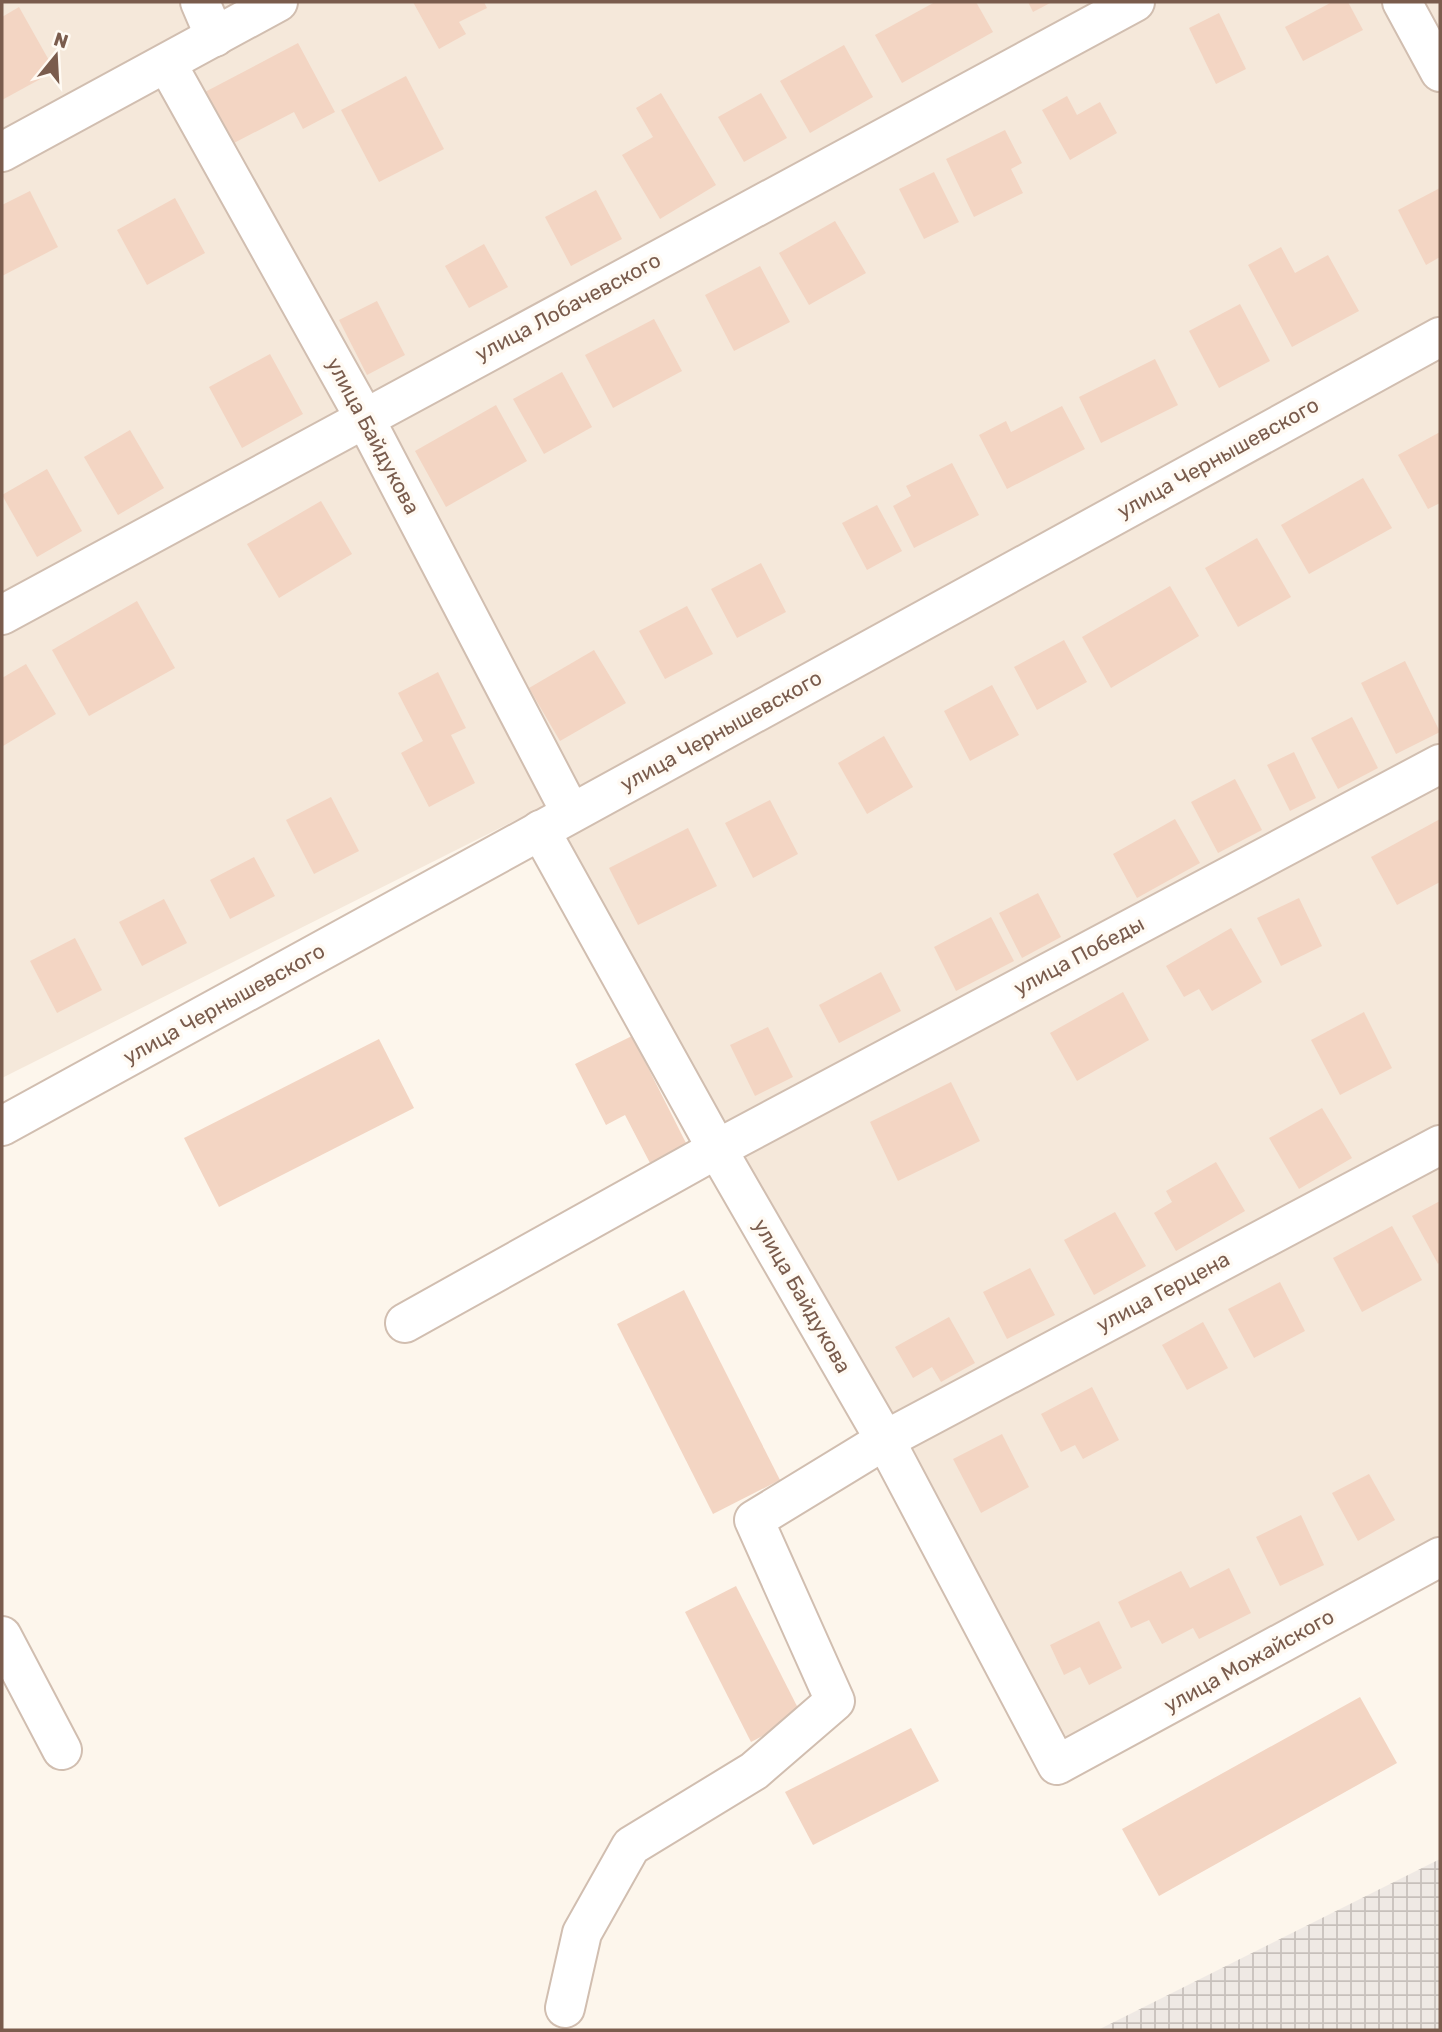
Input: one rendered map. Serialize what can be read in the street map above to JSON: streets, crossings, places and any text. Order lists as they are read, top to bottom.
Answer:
{
  "streets": {
    "street": [
      "улица Лобачевского",
      "улица Байдукова",
      "улица Чернышевского",
      "улица Победы",
      "улица Герцена",
      "улица Можайского"
    ]
  },
  "crossings": [
    ["улица Лобачевского", "улица Байдукова"],
    ["улица Байдукова", "улица Чернышевского"],
    ["улица Байдукова", "улица Победы"],
    ["улица Байдукова", "улица Герцена"],
    ["улица Байдукова", "улица Можайского"]
  ],
  "north": "top"
}
